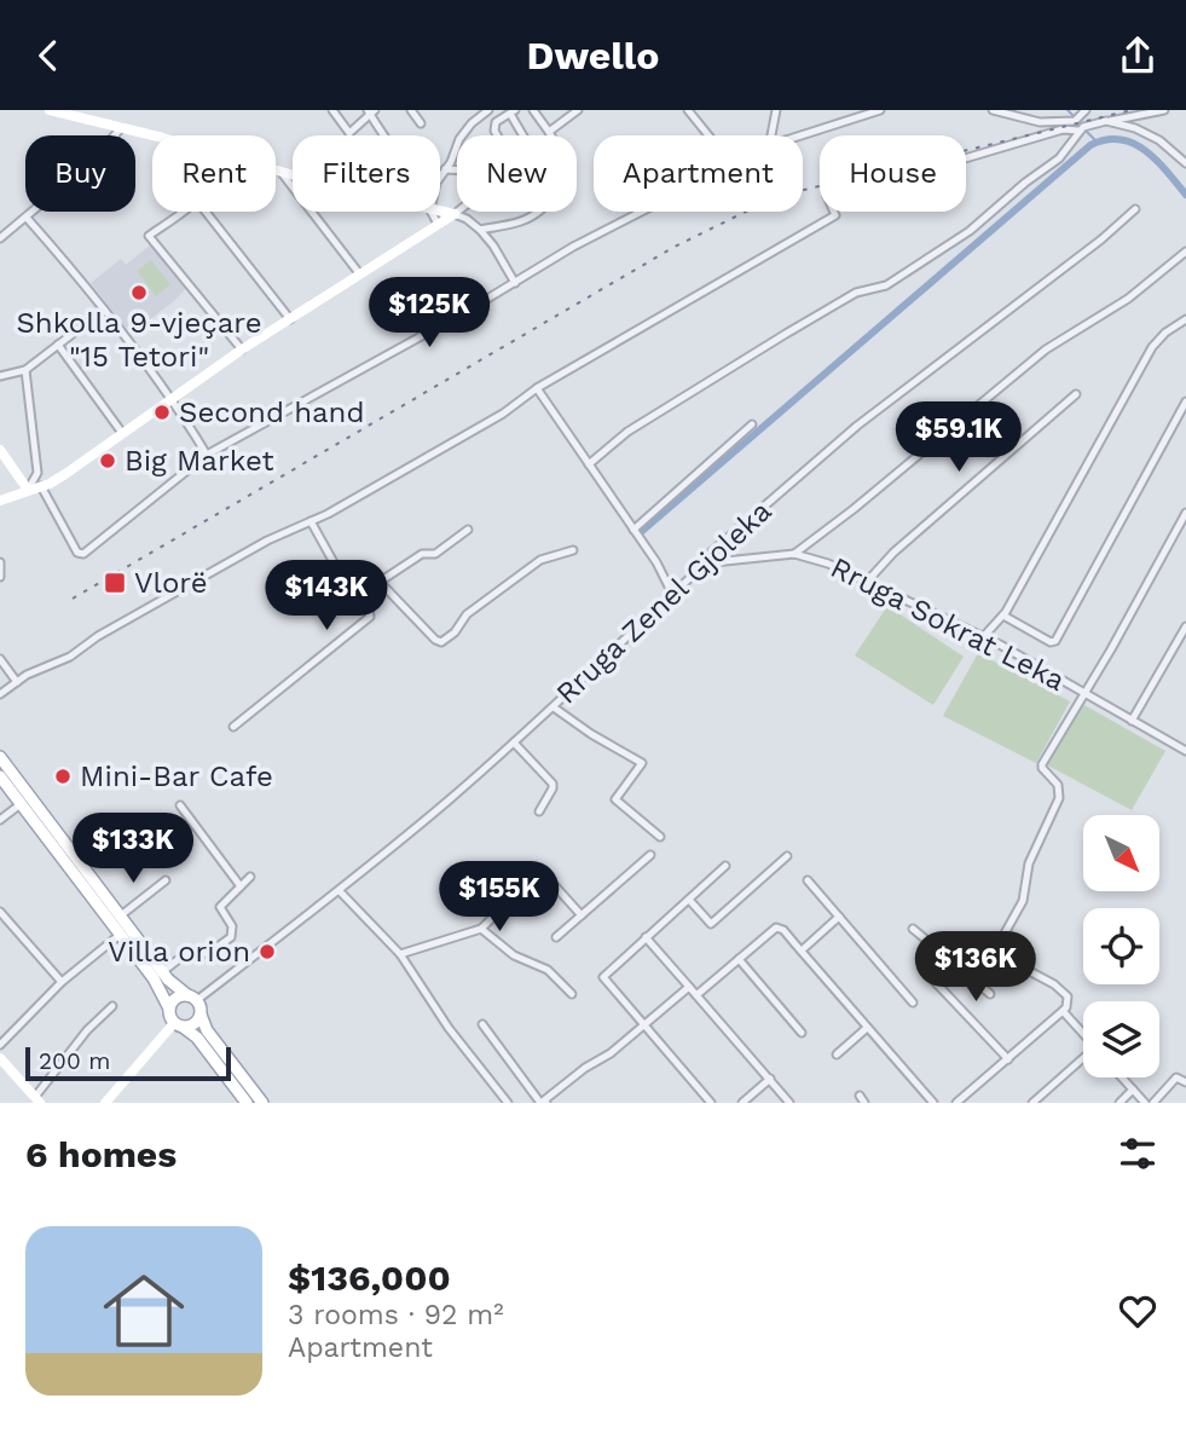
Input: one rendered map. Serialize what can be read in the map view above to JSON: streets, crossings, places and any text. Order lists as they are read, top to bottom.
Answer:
{
  "streets": {
    "street": ["Rruga Zenel Gjoleka", "Rruga Sokrat Leka"]
  },
  "crossings": [
    ["Rruga Zenel Gjoleka", "Rruga Sokrat Leka"]
  ],
  "places": {
    "other": [
      "Shkolla 9-vjeçare \"15 Tetori\"",
      "Second hand",
      "Big Market",
      "Mini-Bar Cafe",
      "Villa orion"
    ],
    "transit": ["Vlorë"]
  },
  "scale_bar": "200 m",
  "north": "bottom right",
  "page": {
    "header": "Dwello",
    "chip": [
      "Buy",
      "Rent",
      "Filters",
      "New",
      "Apartment",
      "House"
    ],
    "price": [
      "$125K",
      "$59.1K",
      "$143K",
      "$133K",
      "$155K",
      "$136K"
    ],
    "scale": "200 m",
    "heading": "6 homes",
    "list": [
      {
        "name": "$136,000",
        "note": "3 rooms · 92 m² · Apartment"
      }
    ]
  }
}
